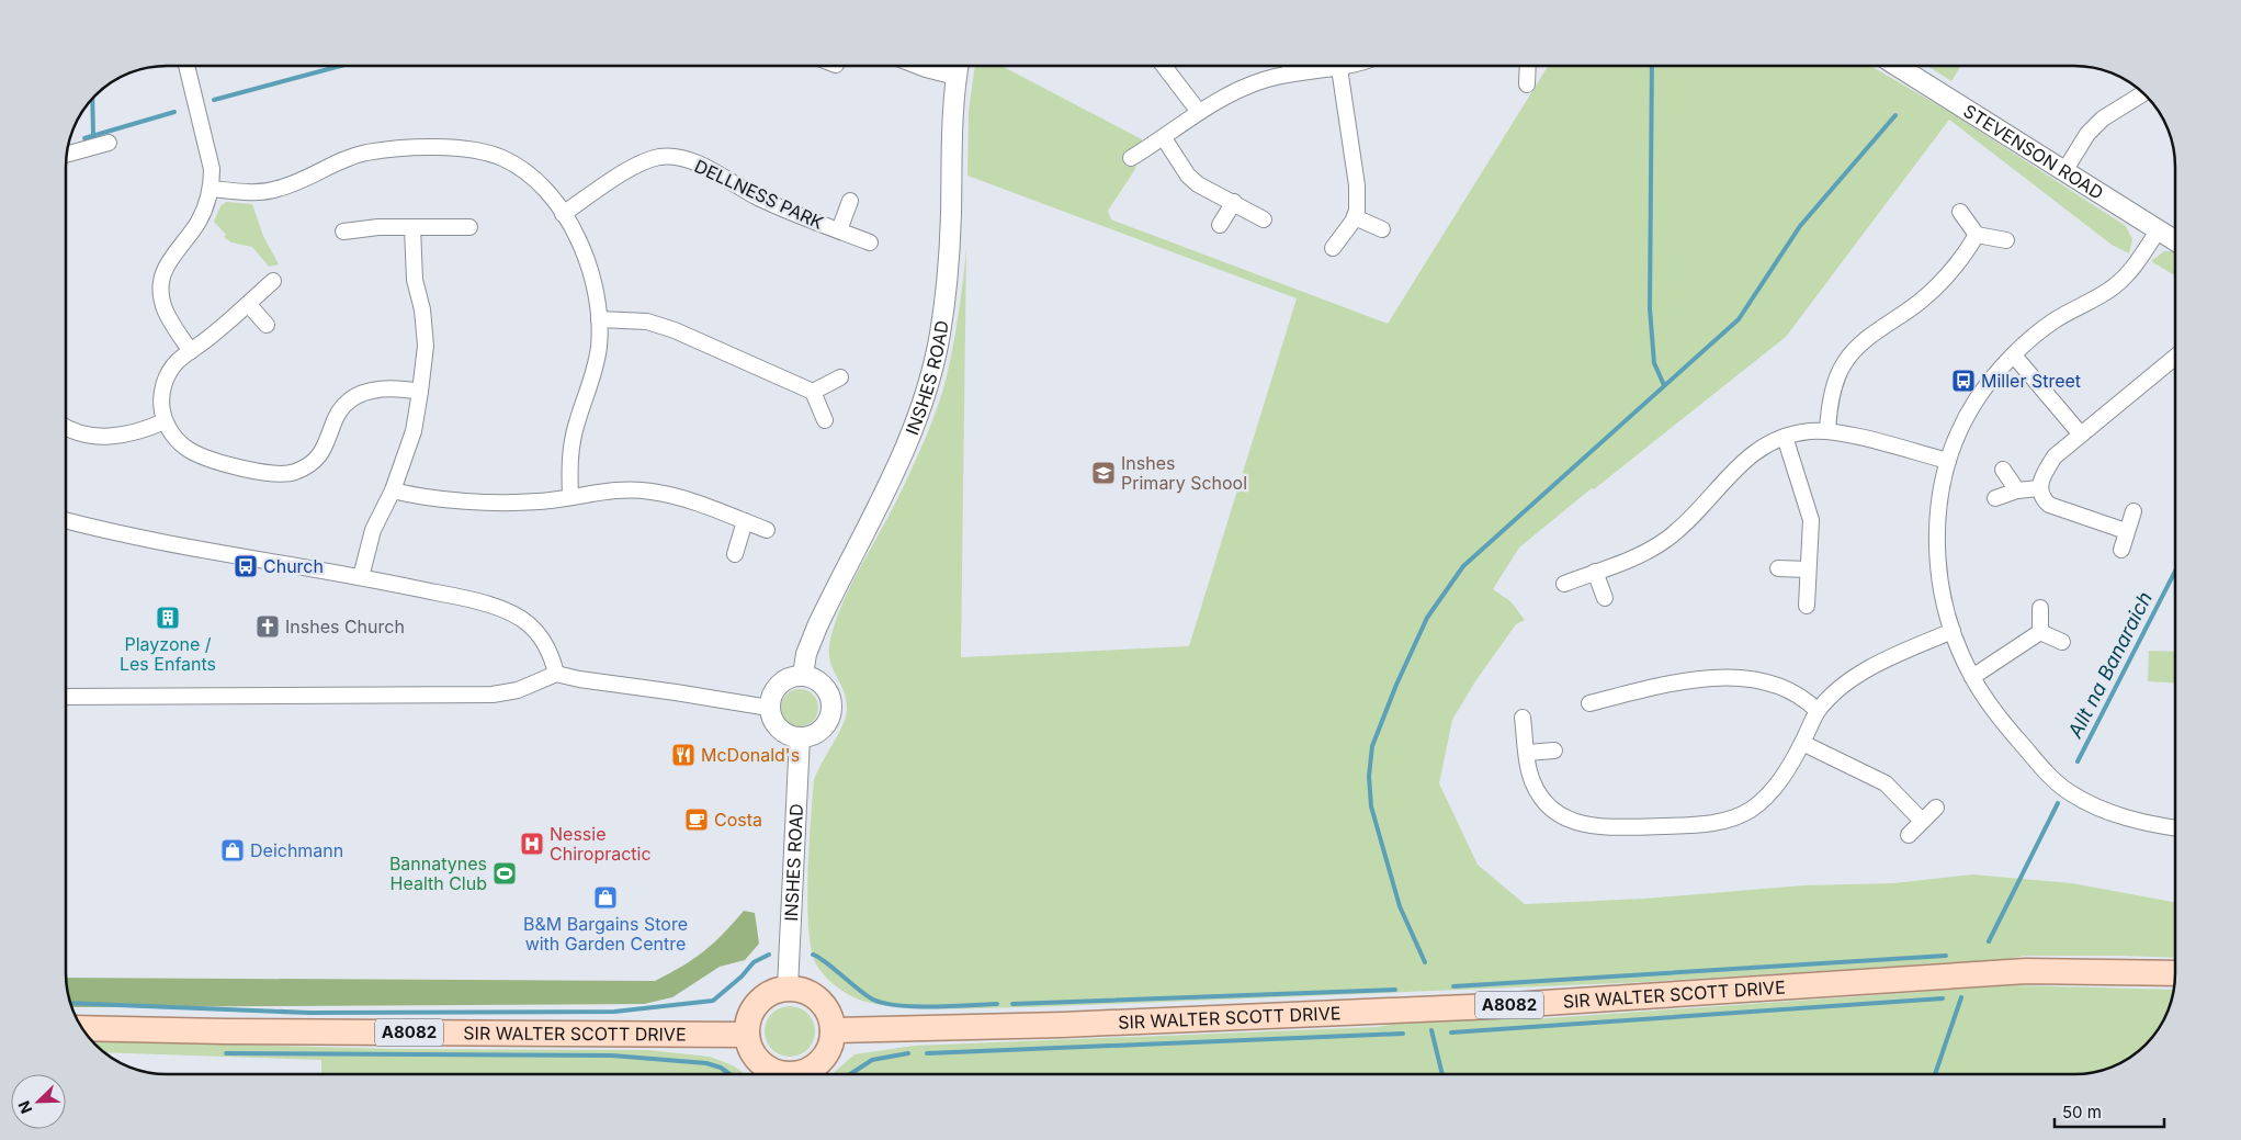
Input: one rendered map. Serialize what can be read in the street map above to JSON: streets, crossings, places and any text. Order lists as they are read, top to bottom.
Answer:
{
  "streets": {
    "main road": ["SIR WALTER SCOTT DRIVE", "A8082"],
    "street": ["STEVENSON ROAD", "DELLNESS PARK", "INSHES ROAD"]
  },
  "crossings": [
    ["INSHES ROAD", "SIR WALTER SCOTT DRIVE"]
  ],
  "water": ["Allt na Banaraich"],
  "places": {
    "bus stop": ["Miller Street", "Church"],
    "school or university": ["Inshes Primary School"],
    "building": ["Playzone / Les Enfants"],
    "church": ["Inshes Church"],
    "restaurant": ["McDonald's"],
    "cafe": ["Costa"],
    "hospital": ["Nessie Chiropractic"],
    "shop": ["Deichmann", "B&M Bargains Store with Garden Centre"],
    "sports": ["Bannatynes Health Club"]
  },
  "scale_bar": "50 m",
  "north": "bottom left"
}
